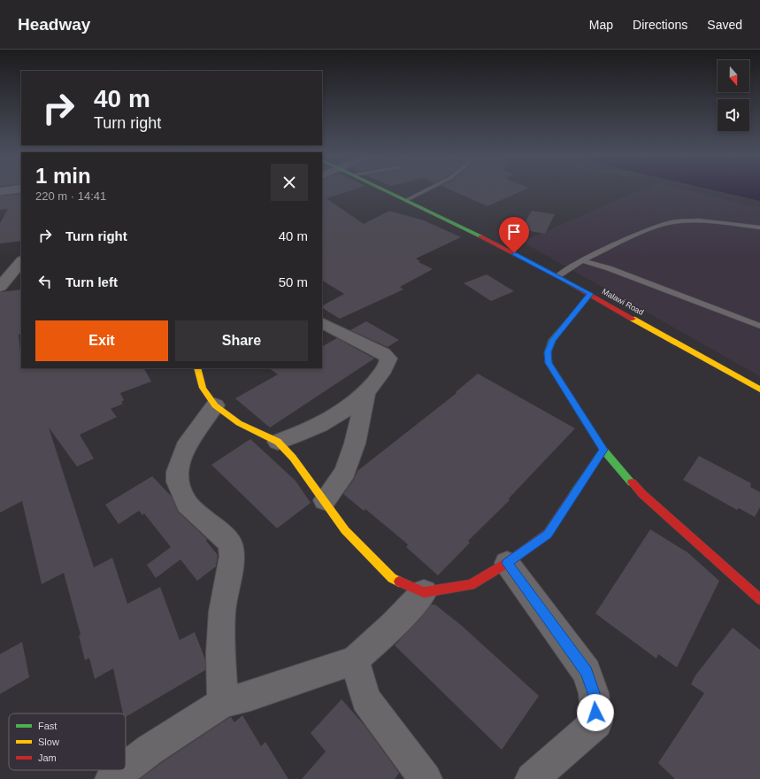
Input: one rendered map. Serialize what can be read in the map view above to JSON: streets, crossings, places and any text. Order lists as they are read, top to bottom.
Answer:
{
  "streets": {
    "street": ["Malawi Road"]
  },
  "legend": ["Fast", "Slow", "Jam"],
  "north": "bottom",
  "page": {
    "header": "Headway",
    "nav": ["Map", "Directions", "Saved"],
    "turn": ["40 m", "Turn right"],
    "heading": ["1 min", "220 m · 14:41"],
    "list": [
      {
        "name": "Turn right",
        "value": "40 m"
      },
      {
        "name": "Turn left",
        "value": "50 m"
      }
    ],
    "buttons": ["Exit", "Share"]
  }
}
